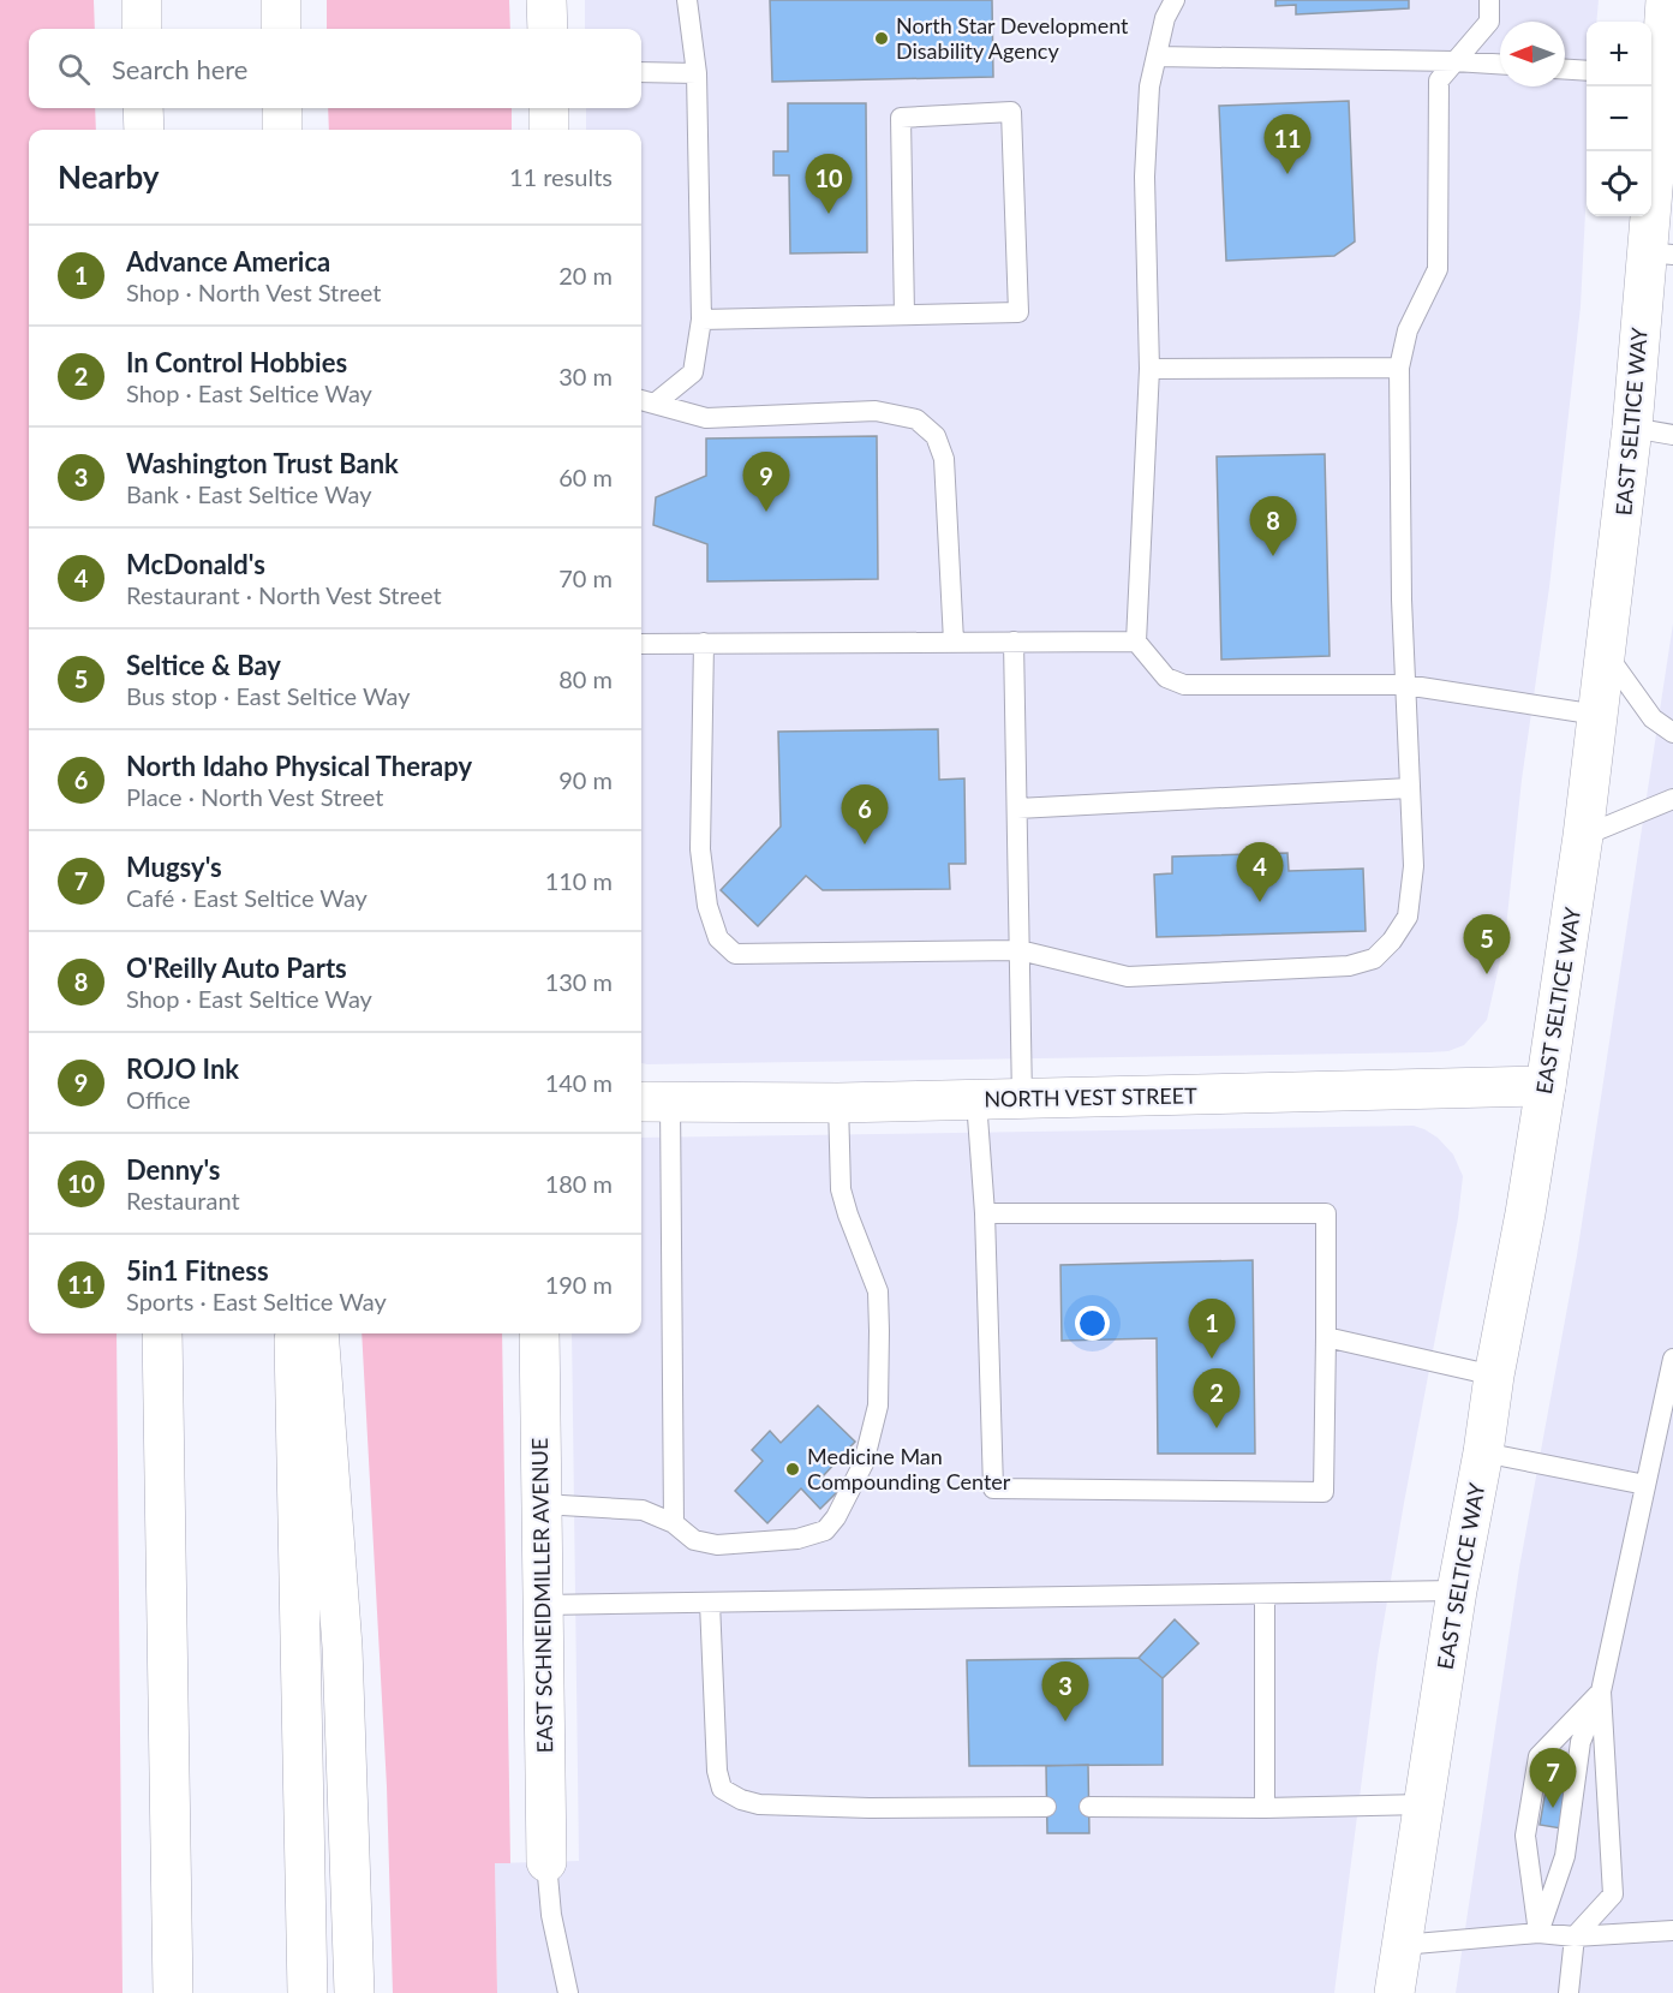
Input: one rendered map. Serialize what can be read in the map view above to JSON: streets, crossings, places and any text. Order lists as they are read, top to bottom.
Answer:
{
  "streets": {
    "main road": ["EAST SELTICE WAY", "NORTH VEST STREET", "EAST SCHNEIDMILLER AVENUE"]
  },
  "crossings": [
    ["EAST SELTICE WAY", "NORTH VEST STREET"]
  ],
  "places": ["North Star Development Disability Agency", "Medicine Man Compounding Center"],
  "north": "left",
  "page": {
    "map_buttons": ["+", "−"],
    "search": "Search here",
    "pins": [
      "11",
      "10",
      "9",
      "8",
      "6",
      "4",
      "5",
      "1",
      "2",
      "3",
      "7"
    ],
    "heading": ["Nearby", "11 results"],
    "list": [
      {
        "mark": "1",
        "name": "Advance America",
        "note": "Shop · North Vest Street",
        "value": "20 m"
      },
      {
        "mark": "2",
        "name": "In Control Hobbies",
        "note": "Shop · East Seltice Way",
        "value": "30 m"
      },
      {
        "mark": "3",
        "name": "Washington Trust Bank",
        "note": "Bank · East Seltice Way",
        "value": "60 m"
      },
      {
        "mark": "4",
        "name": "McDonald's",
        "note": "Restaurant · North Vest Street",
        "value": "70 m"
      },
      {
        "mark": "5",
        "name": "Seltice & Bay",
        "note": "Bus stop · East Seltice Way",
        "value": "80 m"
      },
      {
        "mark": "6",
        "name": "North Idaho Physical Therapy",
        "note": "Place · North Vest Street",
        "value": "90 m"
      },
      {
        "mark": "7",
        "name": "Mugsy's",
        "note": "Café · East Seltice Way",
        "value": "110 m"
      },
      {
        "mark": "8",
        "name": "O'Reilly Auto Parts",
        "note": "Shop · East Seltice Way",
        "value": "130 m"
      },
      {
        "mark": "9",
        "name": "ROJO Ink",
        "note": "Office",
        "value": "140 m"
      },
      {
        "mark": "10",
        "name": "Denny's",
        "note": "Restaurant",
        "value": "180 m"
      },
      {
        "mark": "11",
        "name": "5in1 Fitness",
        "note": "Sports · East Seltice Way",
        "value": "190 m"
      }
    ]
  }
}
